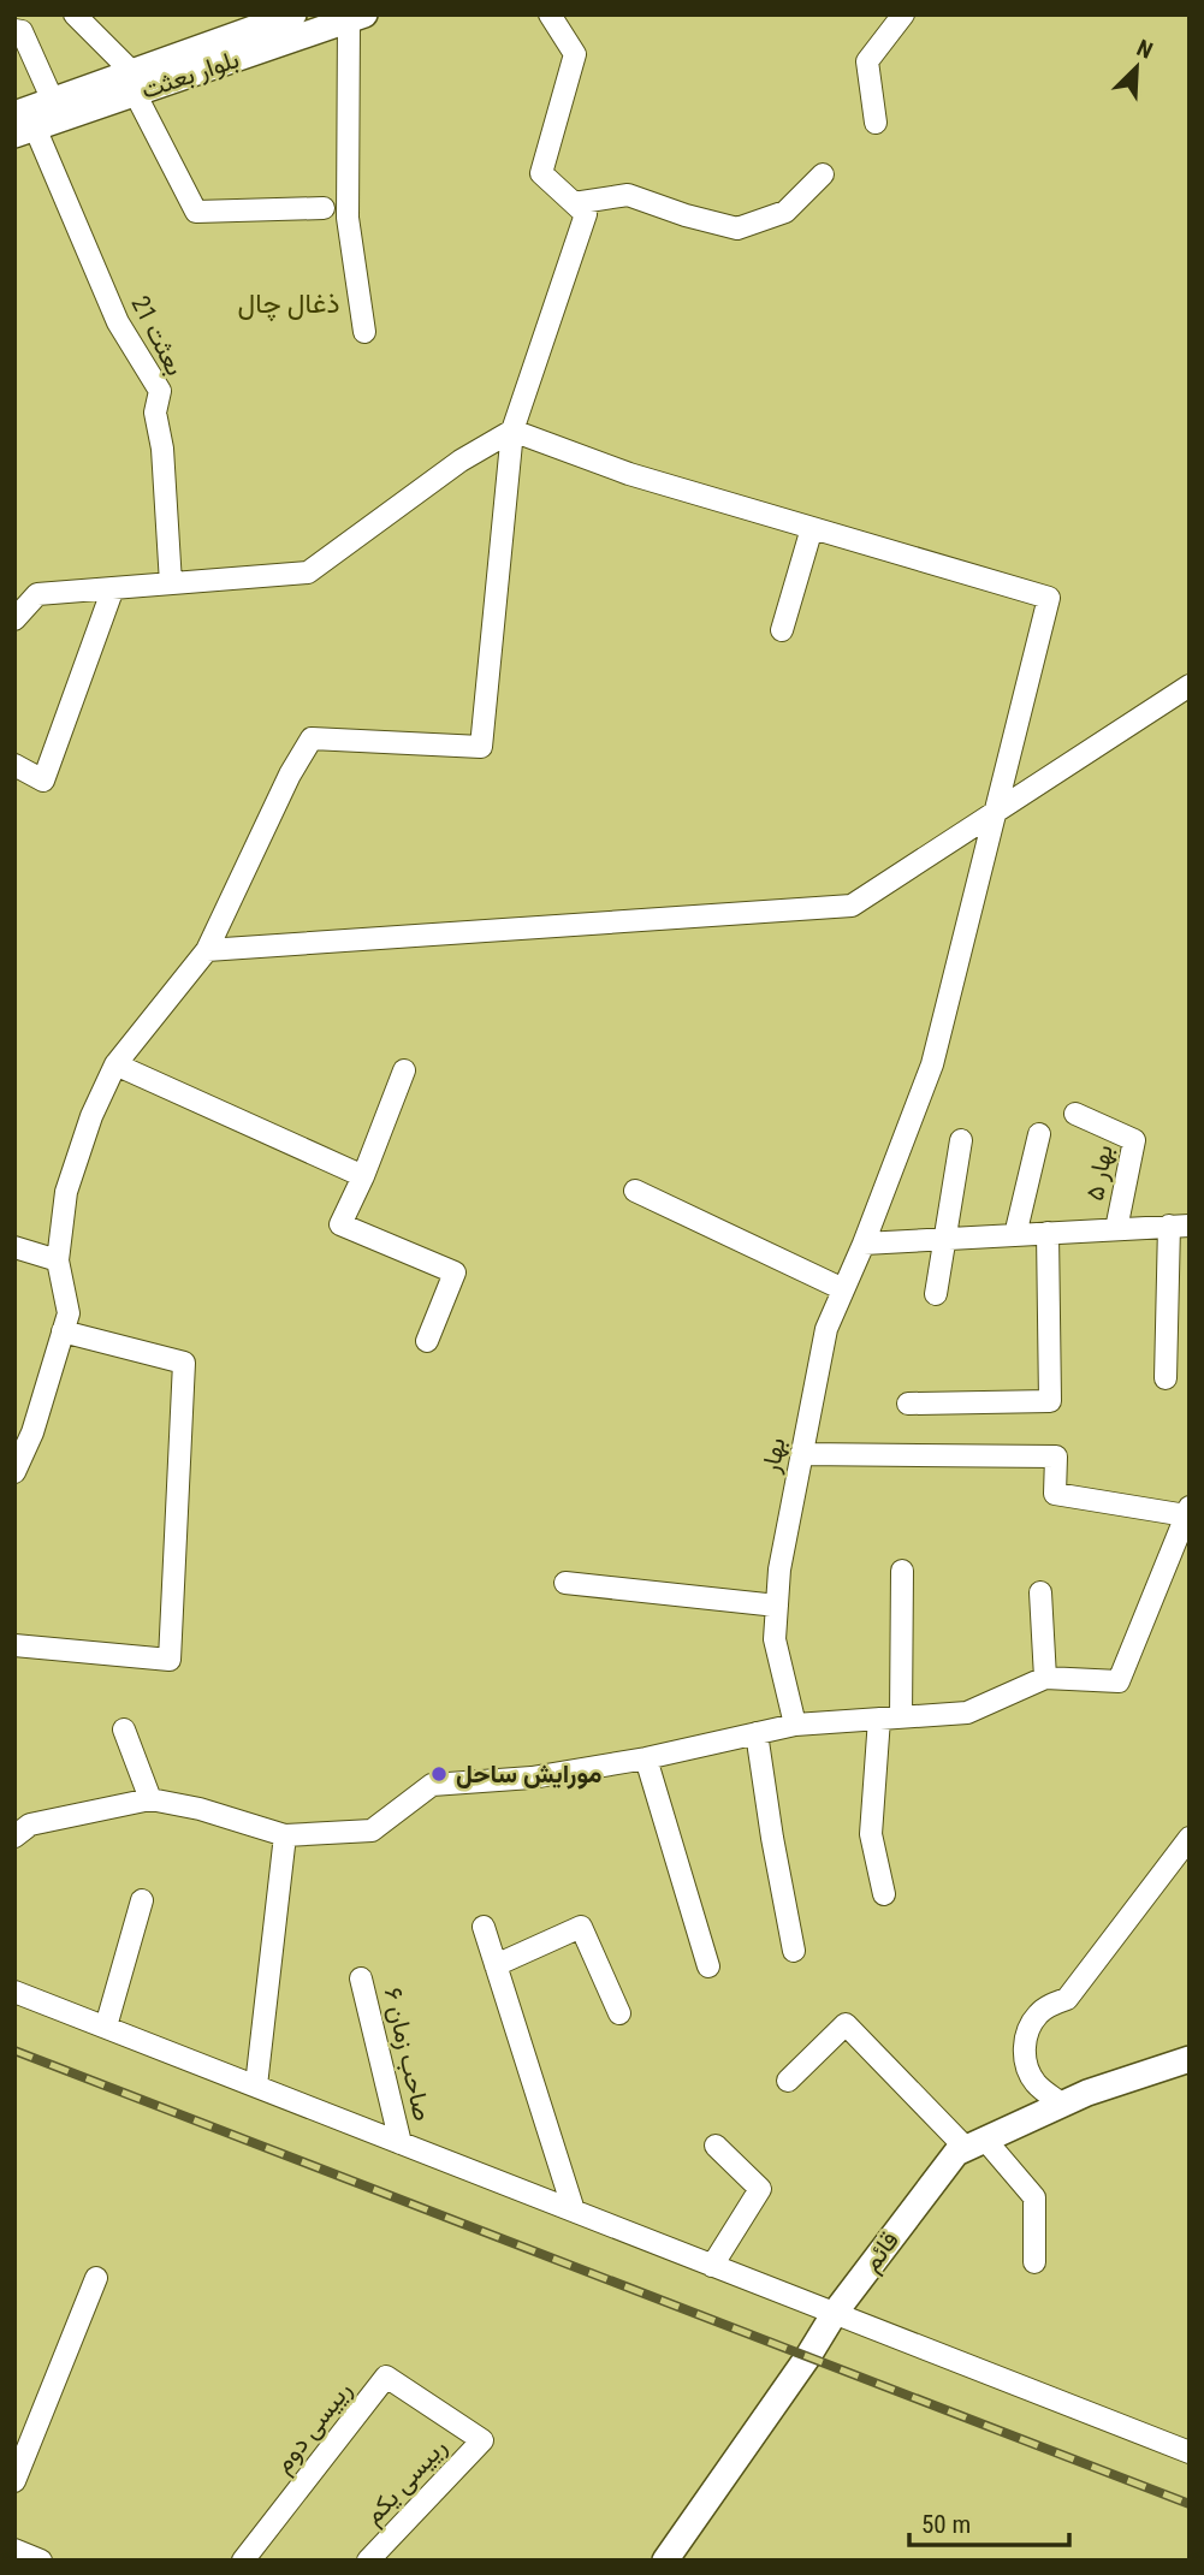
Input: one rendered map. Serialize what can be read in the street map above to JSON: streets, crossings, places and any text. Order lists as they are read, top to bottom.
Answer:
{
  "streets": {
    "street": [
      "بلوار بعثت",
      "بعثت 21",
      "بهار ۵",
      "بهار",
      "صاحب زمان ۶",
      "قائم",
      "رییسی دوم",
      "رییسی یکم"
    ]
  },
  "crossings": [
    ["بلوار بعثت", "بعثت 21"],
    ["رییسی دوم", "رییسی یکم"]
  ],
  "districts": ["ذغال چال"],
  "places": ["مورایش ساحل"],
  "scale_bar": "50 m",
  "north": "top right"
}
